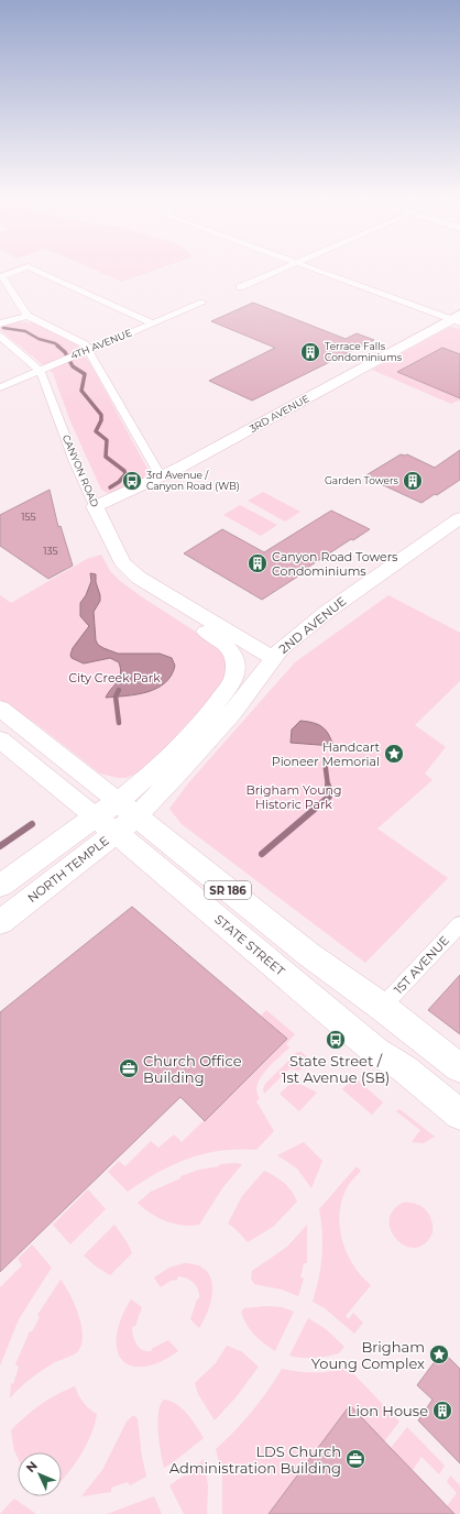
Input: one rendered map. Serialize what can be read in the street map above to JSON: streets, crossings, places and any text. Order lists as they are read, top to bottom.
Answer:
{
  "streets": {
    "main road": ["NORTH TEMPLE", "SR 186", "STATE STREET"],
    "street": [
      "4TH AVENUE",
      "3RD AVENUE",
      "CANYON ROAD",
      "2ND AVENUE",
      "1ST AVENUE"
    ]
  },
  "crossings": [
    ["4TH AVENUE", "CANYON ROAD"],
    ["3RD AVENUE", "CANYON ROAD"],
    ["CANYON ROAD", "2ND AVENUE"],
    ["CANYON ROAD", "NORTH TEMPLE"],
    ["CANYON ROAD", "SR 186"],
    ["2ND AVENUE", "NORTH TEMPLE"],
    ["2ND AVENUE", "SR 186"],
    ["NORTH TEMPLE", "SR 186"],
    ["NORTH TEMPLE", "STATE STREET"],
    ["SR 186", "1ST AVENUE"]
  ],
  "parks": ["City Creek Park", "Brigham Young Historic Park"],
  "places": {
    "building": [
      "Terrace Falls Condominiums",
      "Garden Towers",
      "Canyon Road Towers Condominiums",
      "Lion House"
    ],
    "bus stop": ["3rd Avenue / Canyon Road (WB)", "State Street / 1st Avenue (SB)"],
    "place": ["Handcart Pioneer Memorial", "Brigham Young Complex"],
    "office": ["Church Office Building", "LDS Church Administration Building"]
  },
  "house_numbers": ["155", "135"],
  "north": "top left"
}
